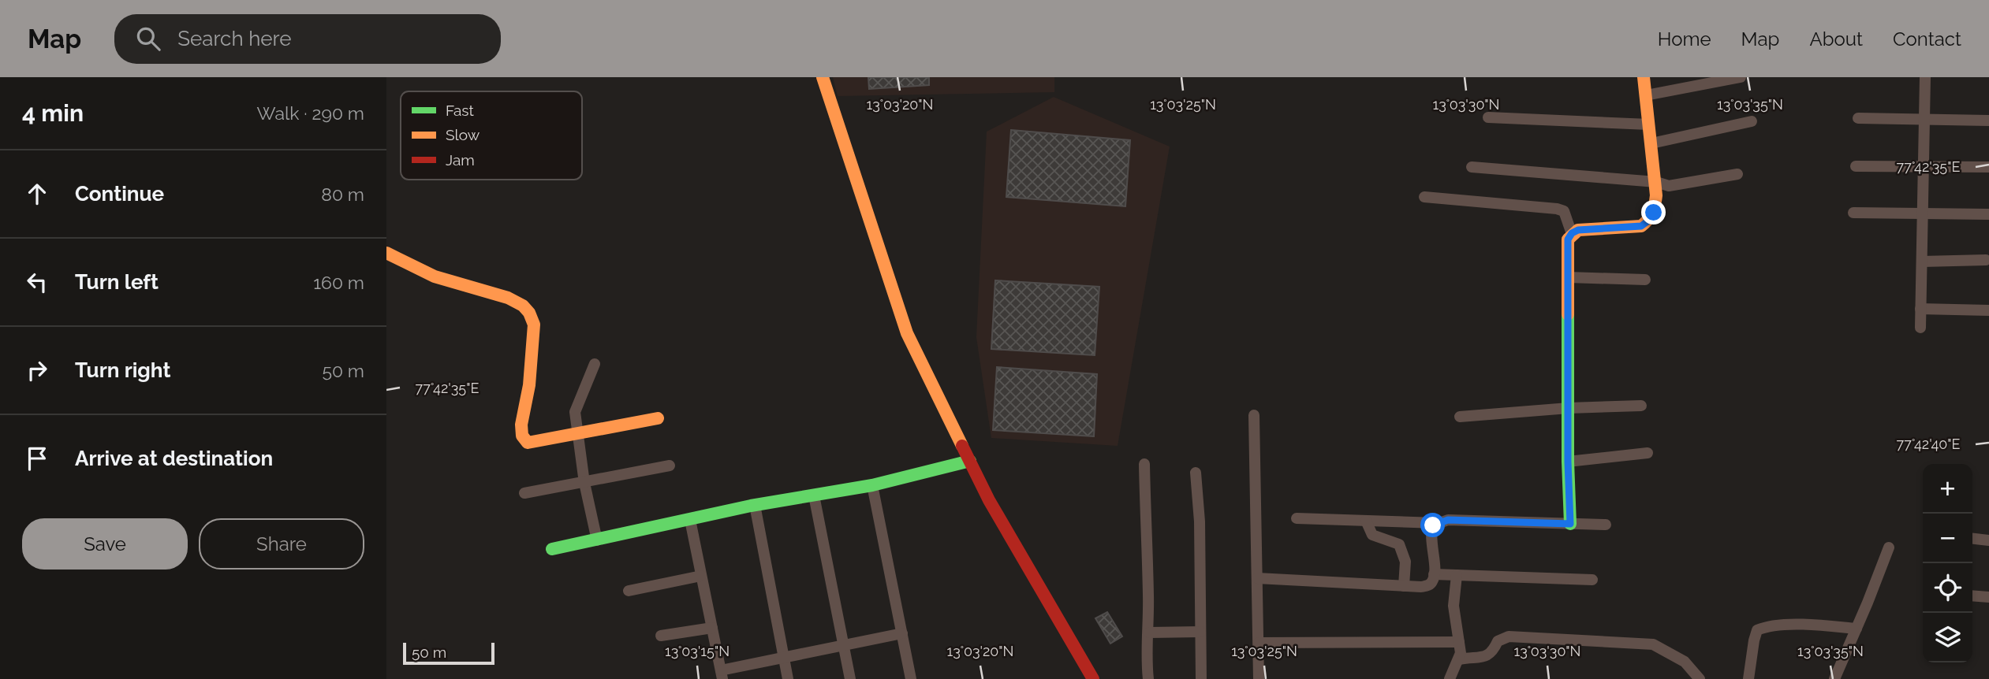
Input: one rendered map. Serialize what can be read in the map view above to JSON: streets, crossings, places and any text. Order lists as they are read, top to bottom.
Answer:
{
  "legend": ["Fast", "Slow", "Jam"],
  "scale_bar": "50 m",
  "page": {
    "header": "Map",
    "search": "Search here",
    "nav": [
      "Home",
      "Map",
      "About",
      "Contact"
    ],
    "heading": ["4 min", "Walk · 290 m"],
    "list": [
      ["Continue", "80 m"],
      ["Turn left", "160 m"],
      ["Turn right", "50 m"],
      "Arrive at destination"
    ],
    "map_buttons": ["+", "−"],
    "buttons": ["Save", "Share"],
    "scale": "50 m"
  },
  "coordinates": [
    "13°03'20\"N",
    "13°03'25\"N",
    "13°03'30\"N",
    "13°03'35\"N",
    "77°42'35\"E",
    "77°42'40\"E",
    "13°03'15\"N"
  ]
}
